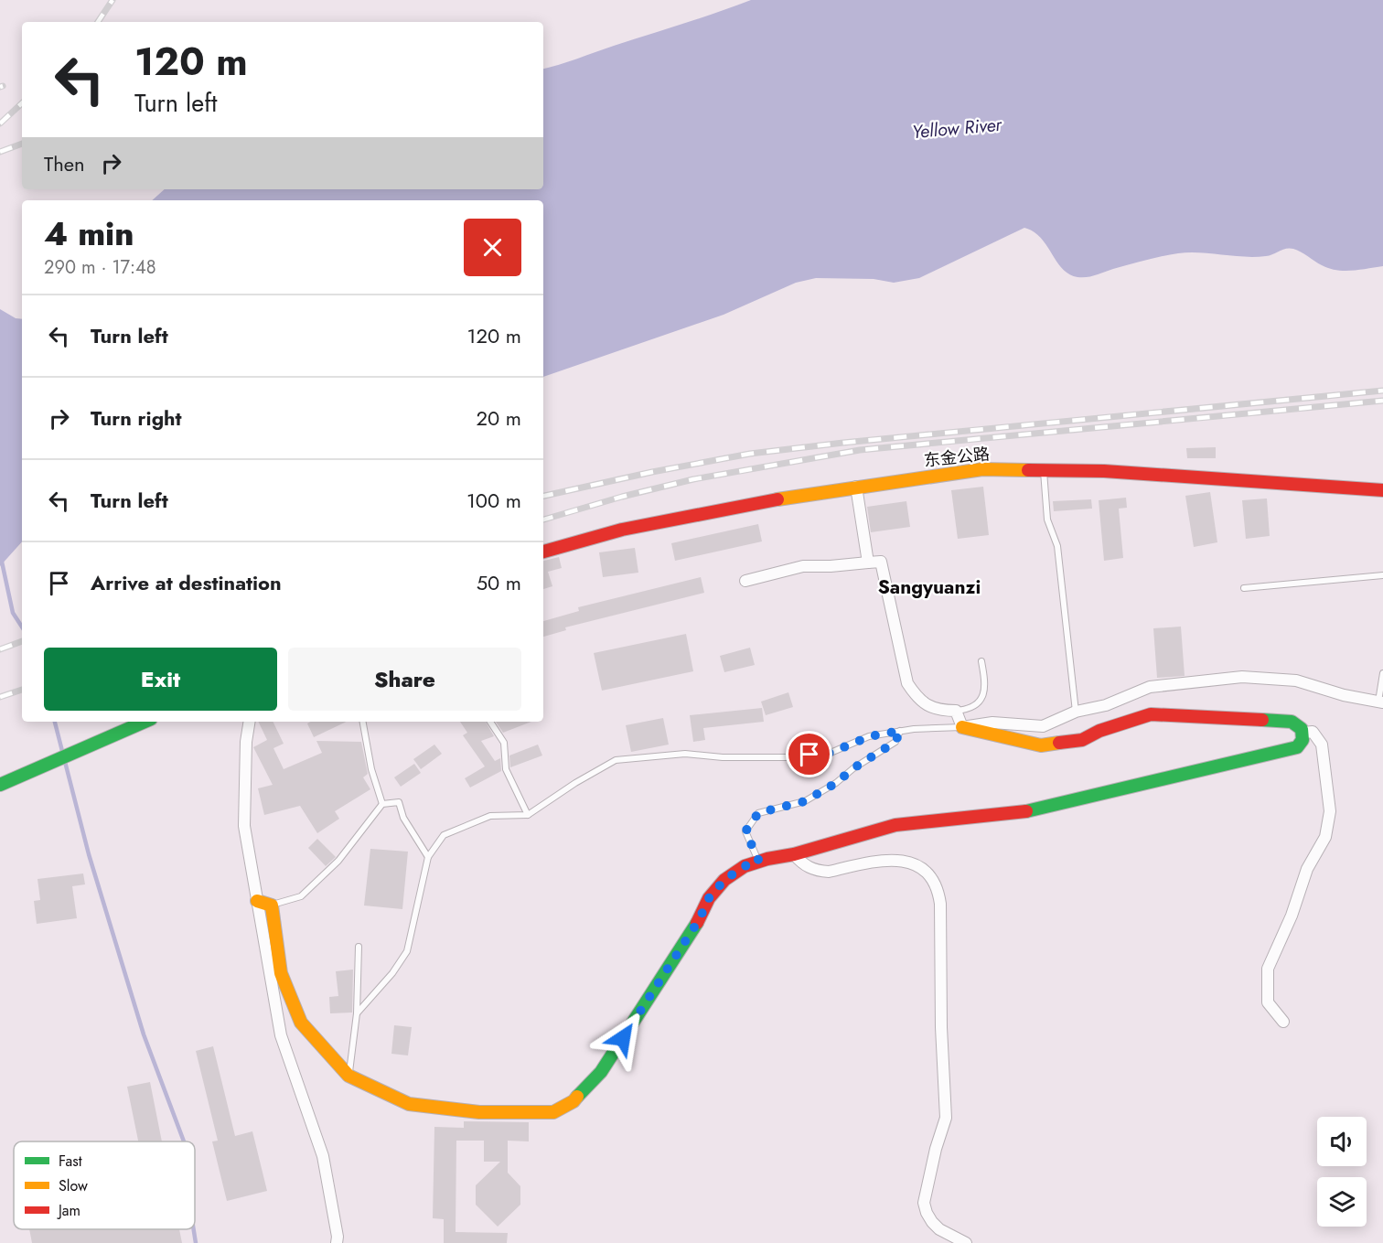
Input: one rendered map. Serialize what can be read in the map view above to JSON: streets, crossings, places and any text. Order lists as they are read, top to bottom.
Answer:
{
  "streets": {
    "street": ["东金公路"]
  },
  "districts": ["Sangyuanzi"],
  "water": ["Yellow River"],
  "legend": ["Fast", "Slow", "Jam"],
  "page": {
    "turn": ["120 m", "Turn left"],
    "then": "Then",
    "heading": ["4 min", "290 m · 17:48"],
    "list": [
      {
        "name": "Turn left",
        "value": "120 m"
      },
      {
        "name": "Turn right",
        "value": "20 m"
      },
      {
        "name": "Turn left",
        "value": "100 m"
      },
      {
        "name": "Arrive at destination",
        "value": "50 m"
      }
    ],
    "buttons": ["Exit", "Share"]
  }
}
